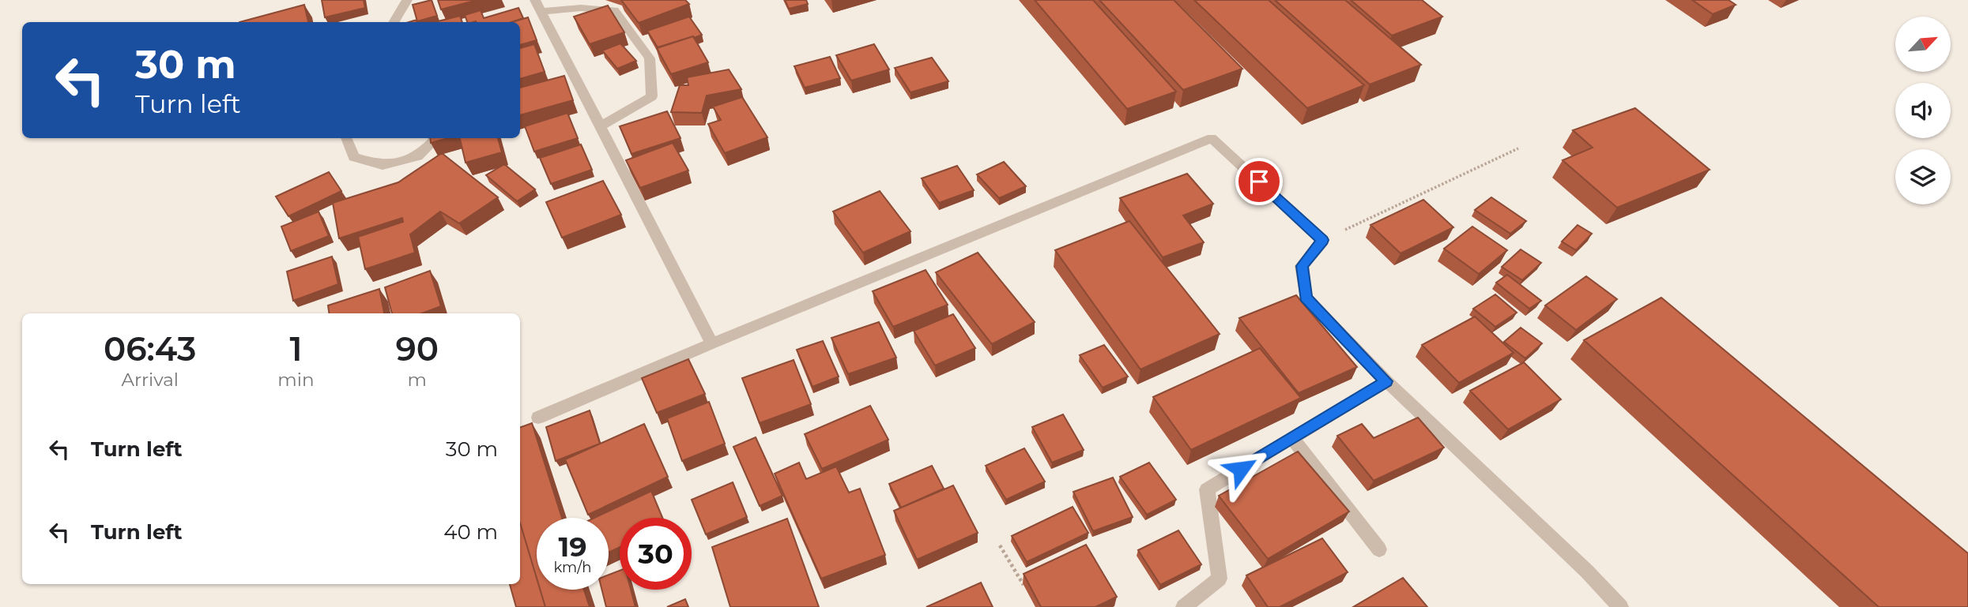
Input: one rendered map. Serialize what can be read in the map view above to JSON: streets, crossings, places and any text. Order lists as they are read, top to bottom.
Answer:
{
  "north": "top right",
  "page": {
    "turn": ["30 m", "Turn left"],
    "eta": [
      "06:43",
      "Arrival",
      "1",
      "min",
      "90",
      "m"
    ],
    "list": [
      {
        "name": "Turn left",
        "value": "30 m"
      },
      {
        "name": "Turn left",
        "value": "40 m"
      }
    ],
    "speed": "19 km/h",
    "limit": "30"
  }
}
